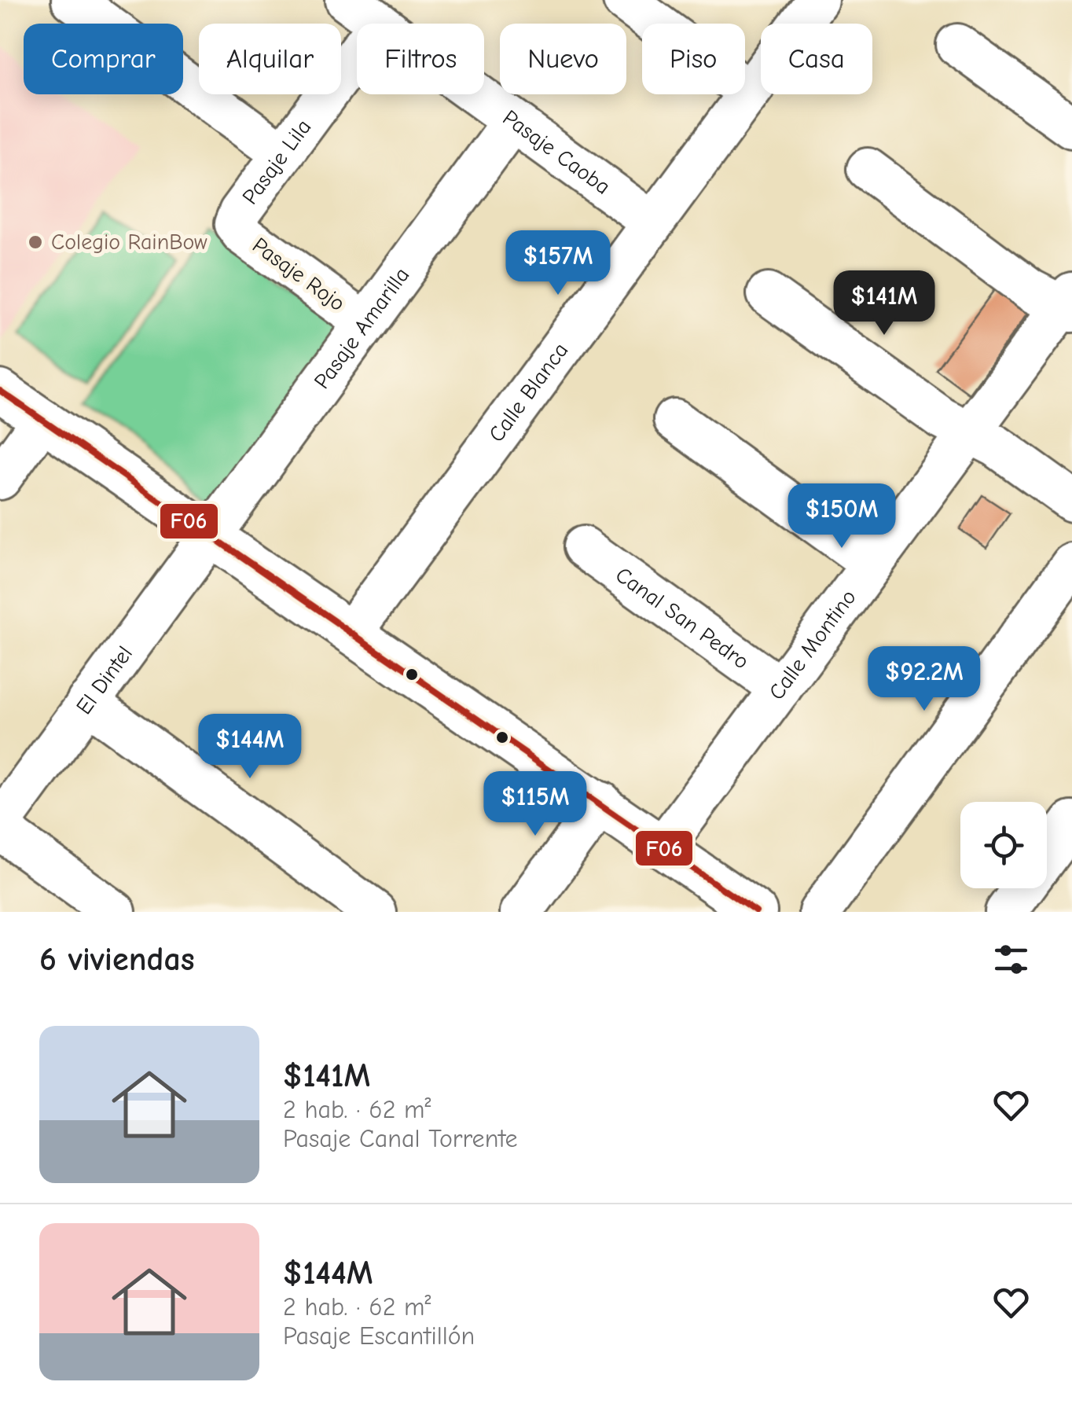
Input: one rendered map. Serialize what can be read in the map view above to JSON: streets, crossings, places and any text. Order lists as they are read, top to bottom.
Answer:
{
  "streets": {
    "street": [
      "Pasaje Caoba",
      "Pasaje Lila",
      "Pasaje Rojo",
      "Pasaje Amarilla",
      "Calle Blanca",
      "Canal San Pedro",
      "Calle Montino",
      "El Dintel"
    ]
  },
  "crossings": [
    ["Pasaje Caoba", "Pasaje Amarilla"],
    ["Pasaje Caoba", "Calle Blanca"],
    ["Pasaje Lila", "Pasaje Rojo"],
    ["Pasaje Rojo", "Pasaje Amarilla"],
    ["Pasaje Amarilla", "El Dintel"],
    ["Canal San Pedro", "Calle Montino"]
  ],
  "places": ["Colegio RainBow"],
  "lines": ["transit line F06"],
  "page": {
    "chip": [
      "Comprar",
      "Alquilar",
      "Filtros",
      "Nuevo",
      "Piso",
      "Casa"
    ],
    "price": [
      "$157M",
      "$141M",
      "$150M",
      "$92.2M",
      "$144M",
      "$115M"
    ],
    "heading": "6 viviendas",
    "list": [
      {
        "name": "$141M",
        "note": "2 hab. · 62 m² · Pasaje Canal Torrente"
      },
      {
        "name": "$144M",
        "note": "2 hab. · 62 m² · Pasaje Escantillón"
      }
    ]
  }
}
